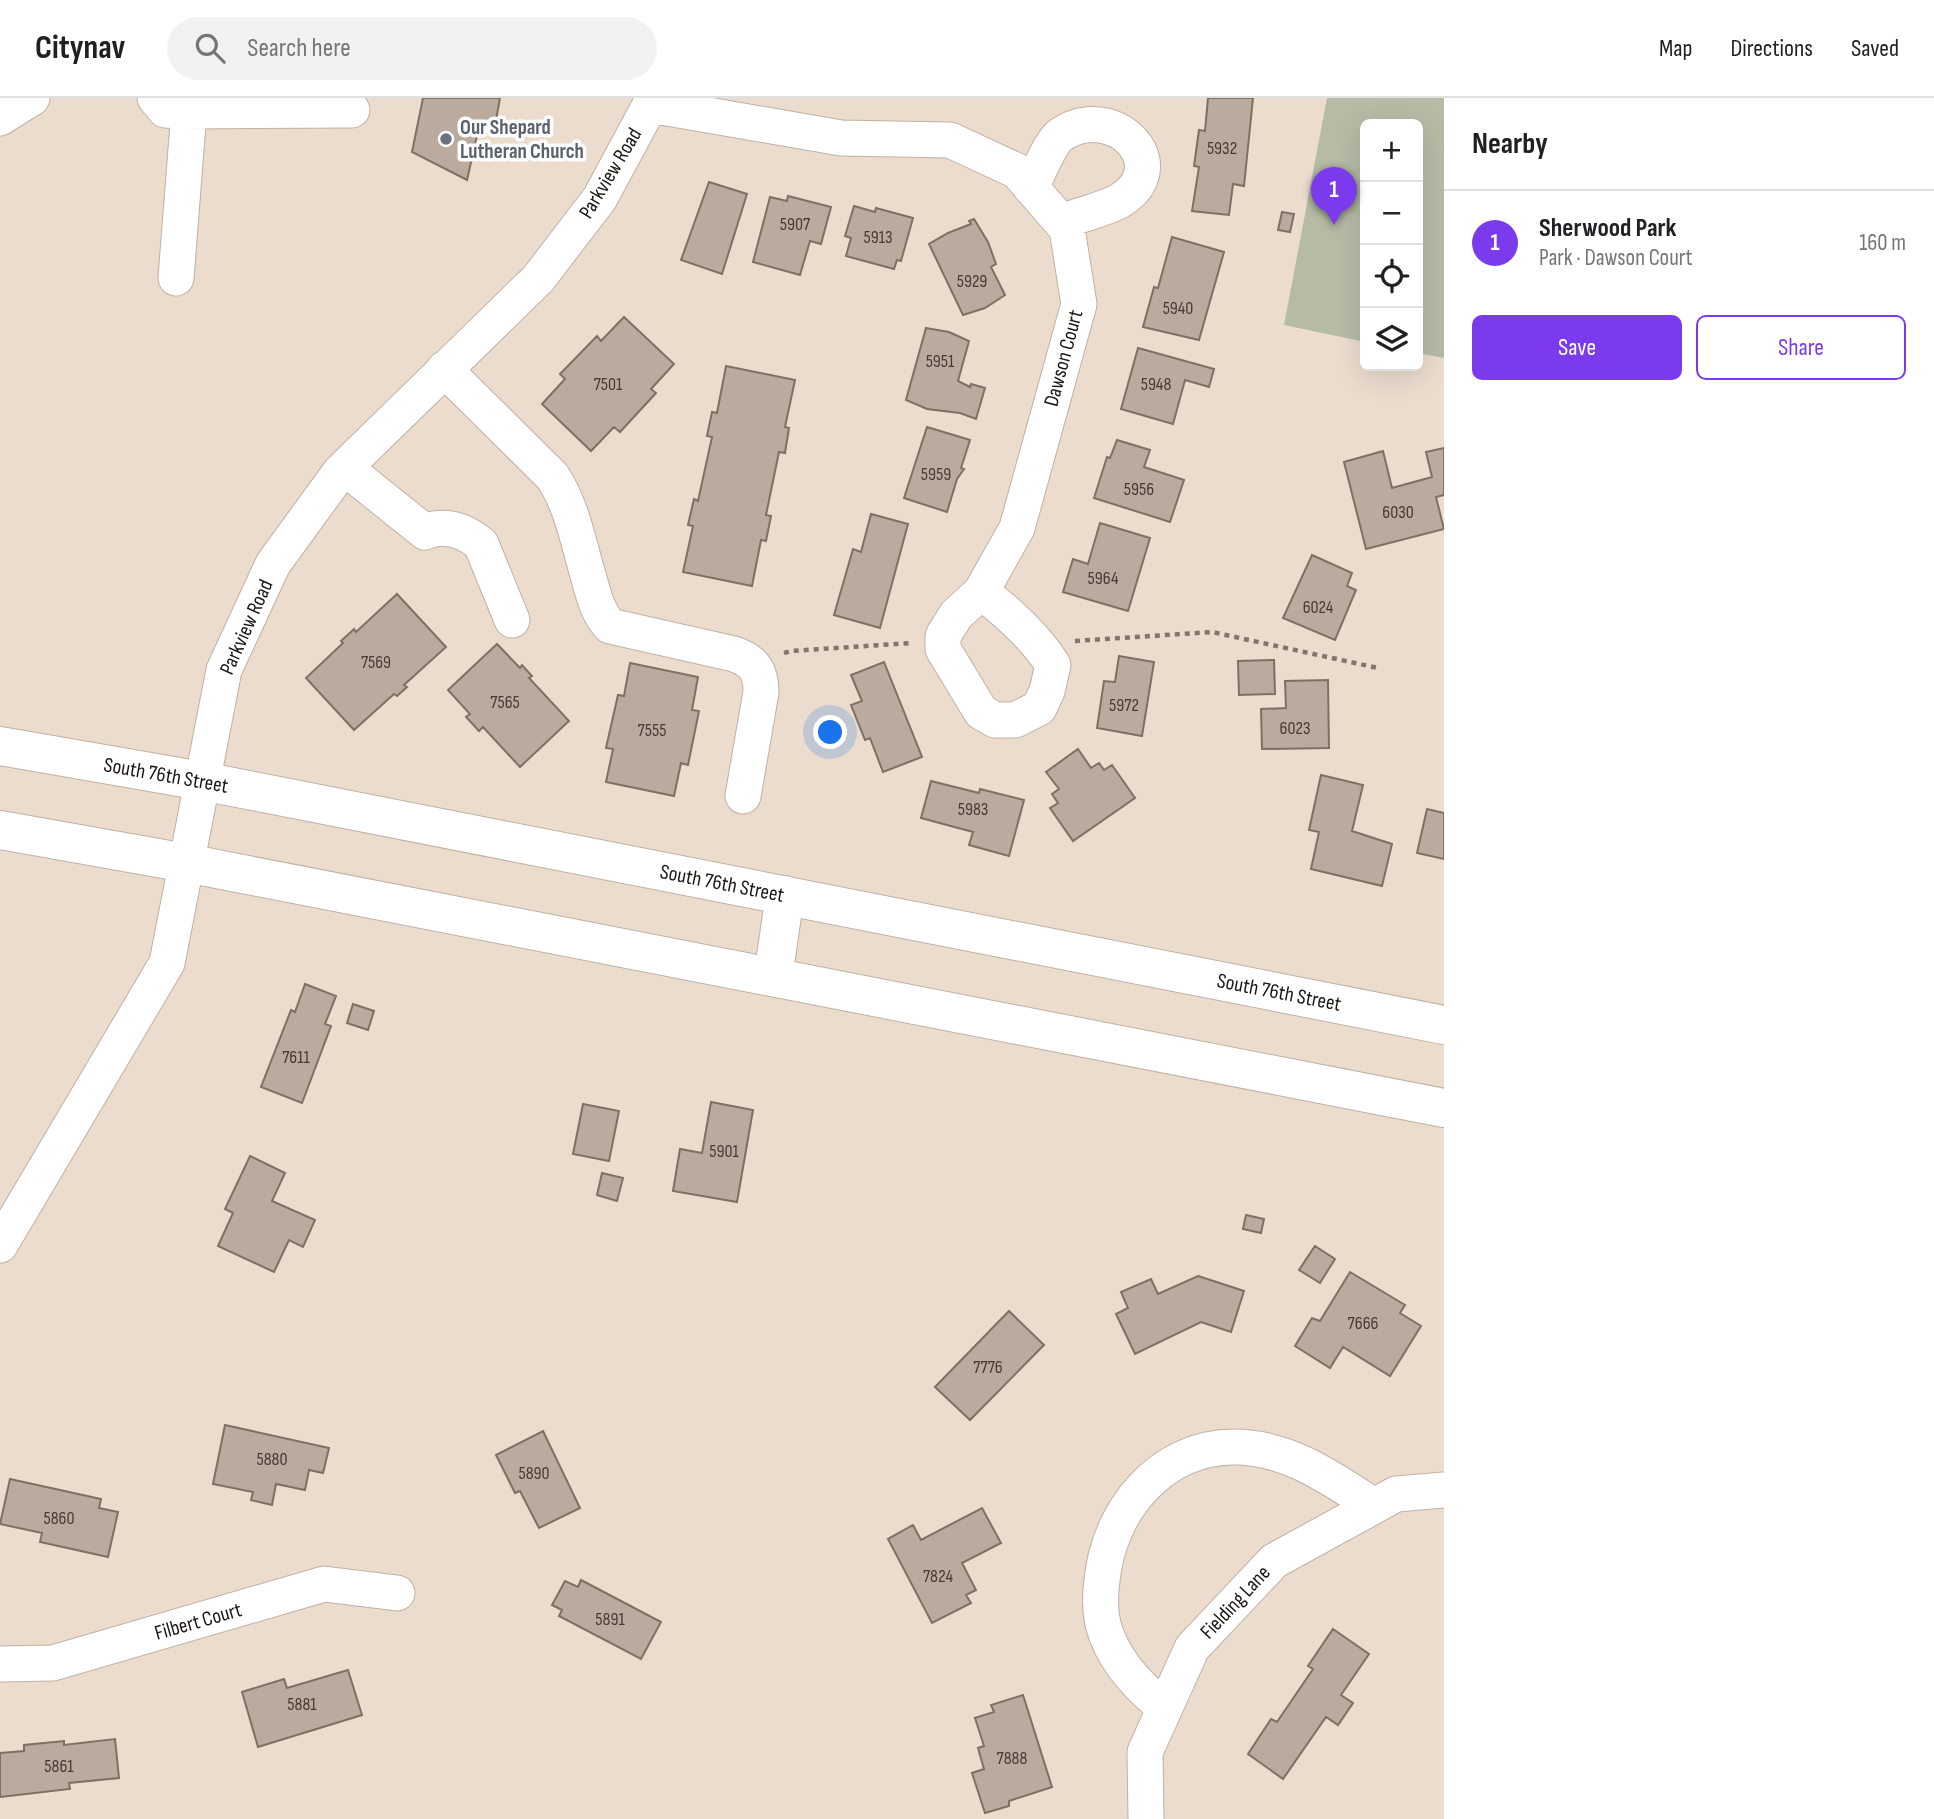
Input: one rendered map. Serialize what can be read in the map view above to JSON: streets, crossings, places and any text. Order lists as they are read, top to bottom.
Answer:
{
  "streets": {
    "main road": ["South 76th Street"],
    "street": [
      "Parkview Road",
      "Dawson Court",
      "Fielding Lane",
      "Filbert Court"
    ]
  },
  "crossings": [
    ["Parkview Road", "Dawson Court"],
    ["Parkview Road", "South 76th Street"]
  ],
  "places": ["Our Shepard Lutheran Church"],
  "house_numbers": [
    "5932",
    "5907",
    "5913",
    "5929",
    "5940",
    "5951",
    "7501",
    "5948",
    "5959",
    "5956",
    "6030",
    "5964",
    "6024",
    "7569",
    "7565",
    "5972",
    "6023",
    "7555",
    "5983",
    "7611",
    "5901",
    "7666",
    "7776",
    "5880",
    "5890",
    "5860",
    "7824",
    "5891",
    "5881",
    "7888",
    "5861"
  ],
  "page": {
    "header": "Citynav",
    "search": "Search here",
    "nav": ["Map", "Directions", "Saved"],
    "heading": "Nearby",
    "map_buttons": ["+", "−"],
    "pins": "1",
    "list": [
      {
        "mark": "1",
        "name": "Sherwood Park",
        "note": "Park · Dawson Court",
        "value": "160 m"
      }
    ],
    "buttons": ["Save", "Share"]
  }
}
